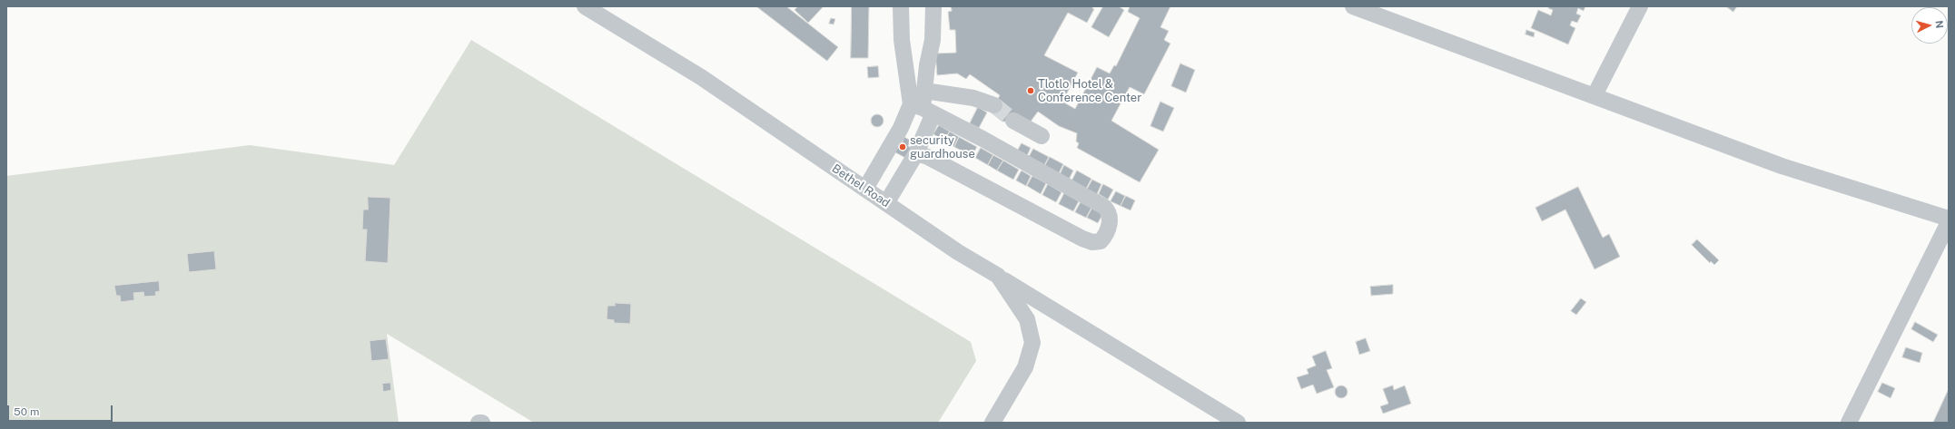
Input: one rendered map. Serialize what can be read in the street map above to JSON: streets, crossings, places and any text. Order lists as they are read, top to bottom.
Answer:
{
  "streets": {
    "street": ["Bethel Road"]
  },
  "places": ["Tlotlo Hotel & Conference Center", "security guardhouse"],
  "scale_bar": "50 m",
  "north": "right"
}
